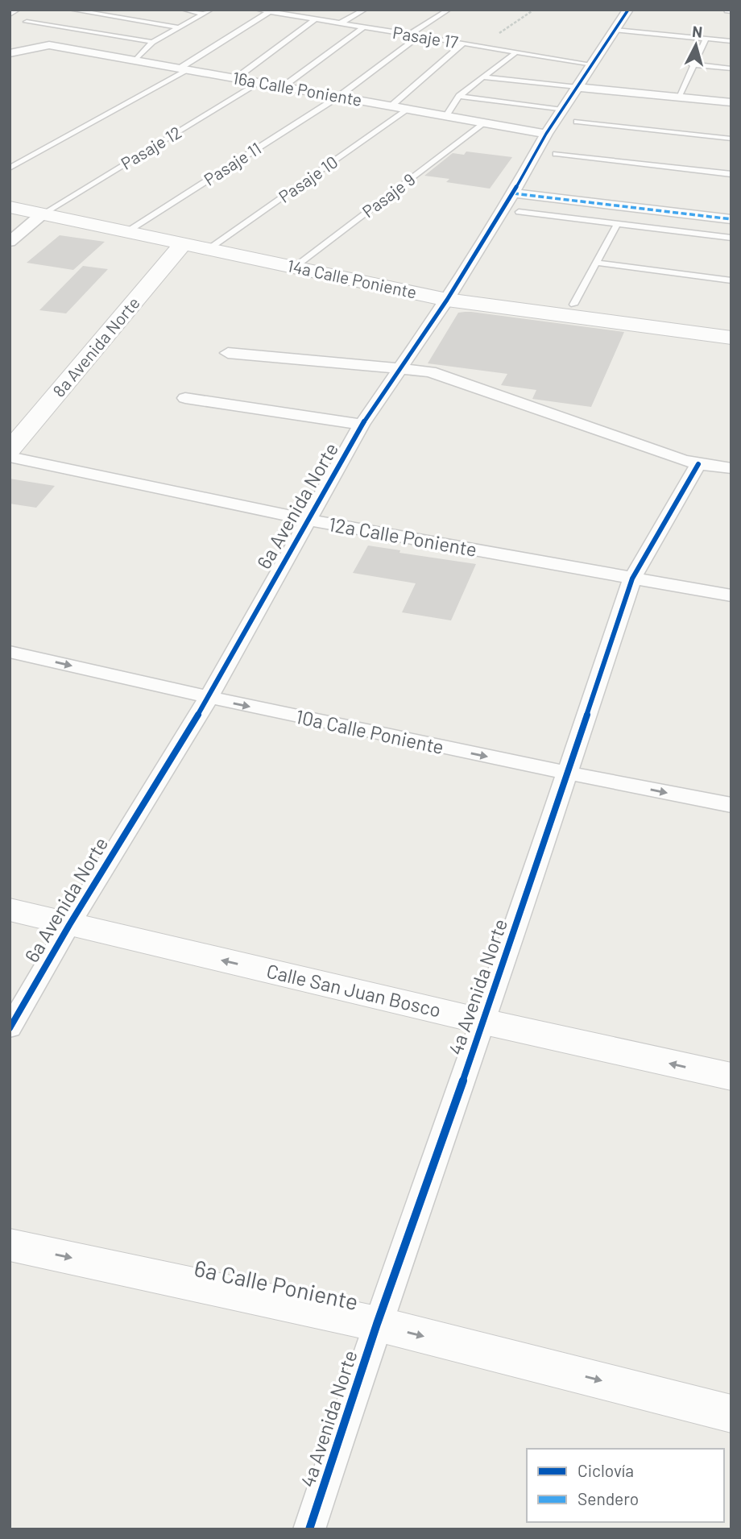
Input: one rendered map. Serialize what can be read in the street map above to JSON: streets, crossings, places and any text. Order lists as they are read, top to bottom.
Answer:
{
  "streets": {
    "street": [
      "16a Calle Poniente",
      "14a Calle Poniente",
      "8a Avenida Norte",
      "6a Avenida Norte",
      "12a Calle Poniente",
      "10a Calle Poniente",
      "4a Avenida Norte",
      "Calle San Juan Bosco",
      "6a Calle Poniente"
    ],
    "lane": [
      "Pasaje 17",
      "Pasaje 12",
      "Pasaje 11",
      "Pasaje 10",
      "Pasaje 9"
    ]
  },
  "crossings": [
    ["Pasaje 17", "Pasaje 11"],
    ["Pasaje 17", "6a Avenida Norte"],
    ["16a Calle Poniente", "Pasaje 12"],
    ["16a Calle Poniente", "Pasaje 11"],
    ["16a Calle Poniente", "Pasaje 10"],
    ["16a Calle Poniente", "Pasaje 9"],
    ["16a Calle Poniente", "6a Avenida Norte"],
    ["Pasaje 12", "14a Calle Poniente"],
    ["Pasaje 11", "14a Calle Poniente"],
    ["Pasaje 10", "14a Calle Poniente"],
    ["Pasaje 9", "14a Calle Poniente"],
    ["14a Calle Poniente", "8a Avenida Norte"],
    ["14a Calle Poniente", "6a Avenida Norte"],
    ["6a Avenida Norte", "12a Calle Poniente"],
    ["6a Avenida Norte", "10a Calle Poniente"],
    ["6a Avenida Norte", "Calle San Juan Bosco"],
    ["12a Calle Poniente", "4a Avenida Norte"],
    ["10a Calle Poniente", "4a Avenida Norte"],
    ["4a Avenida Norte", "Calle San Juan Bosco"],
    ["4a Avenida Norte", "6a Calle Poniente"]
  ],
  "one_way": ["10a Calle Poniente", "Calle San Juan Bosco", "6a Calle Poniente"],
  "legend": ["Ciclovía", "Sendero"],
  "north": "top"
}
